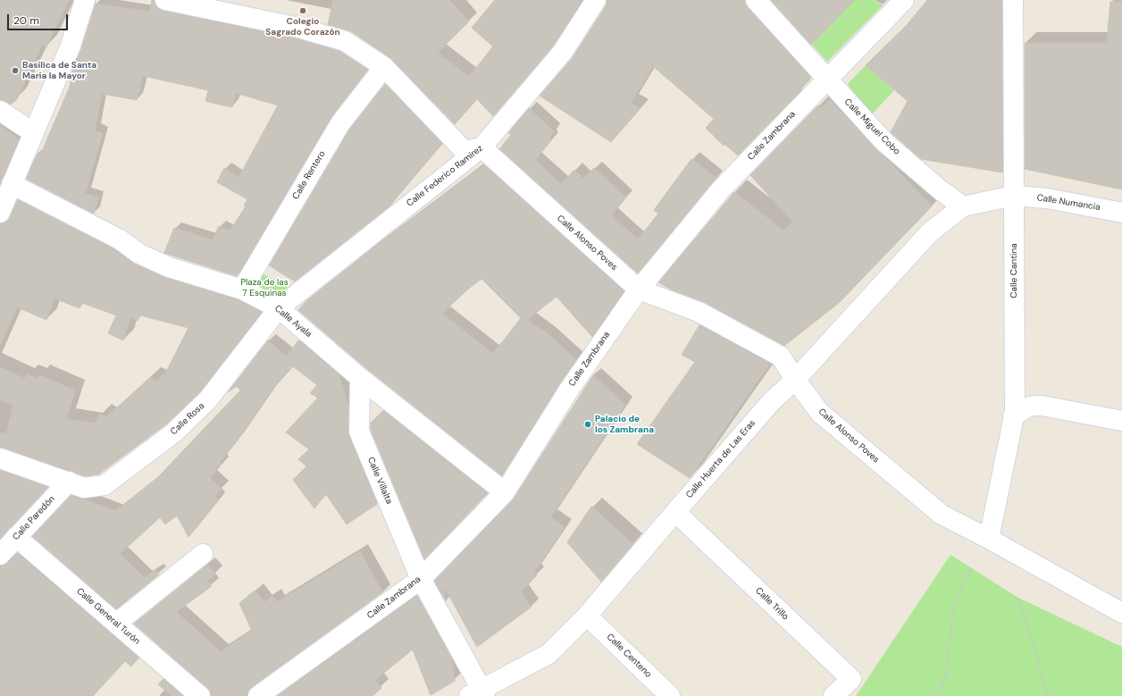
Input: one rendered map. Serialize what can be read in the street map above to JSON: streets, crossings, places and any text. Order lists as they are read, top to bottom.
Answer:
{
  "streets": {
    "street": [
      "Calle Miguel Cobo",
      "Calle Zambrana",
      "Calle Rentero",
      "Calle Federico Ramírez",
      "Calle Numancia",
      "Calle Alonso Poves",
      "Calle Cantina",
      "Calle Ayala",
      "Calle Rosa",
      "Calle Huerta de Las Eras",
      "Calle Villalta",
      "Calle Paredón",
      "Calle Trillo",
      "Calle General Turón",
      "Calle Centeno"
    ]
  },
  "crossings": [
    ["Calle Miguel Cobo", "Calle Zambrana"],
    ["Calle Miguel Cobo", "Calle Huerta de Las Eras"],
    ["Calle Zambrana", "Calle Alonso Poves"],
    ["Calle Zambrana", "Calle Ayala"],
    ["Calle Zambrana", "Calle Villalta"],
    ["Calle Rentero", "Calle Ayala"],
    ["Calle Federico Ramírez", "Calle Alonso Poves"],
    ["Calle Federico Ramírez", "Calle Ayala"],
    ["Calle Federico Ramírez", "Calle Rosa"],
    ["Calle Numancia", "Calle Cantina"],
    ["Calle Alonso Poves", "Calle Cantina"],
    ["Calle Alonso Poves", "Calle Huerta de Las Eras"],
    ["Calle Ayala", "Calle Rosa"],
    ["Calle Ayala", "Calle Villalta"],
    ["Calle Rosa", "Calle Paredón"],
    ["Calle Huerta de Las Eras", "Calle Villalta"],
    ["Calle Huerta de Las Eras", "Calle Trillo"],
    ["Calle Huerta de Las Eras", "Calle Centeno"],
    ["Calle Paredón", "Calle General Turón"]
  ],
  "parks": ["Plaza de las 7 Esquinas"],
  "places": ["Colegio Sagrado Corazón", "Basílica de Santa María la Mayor", "Palacio de los Zambrana"],
  "scale_bar": "20 m"
}
